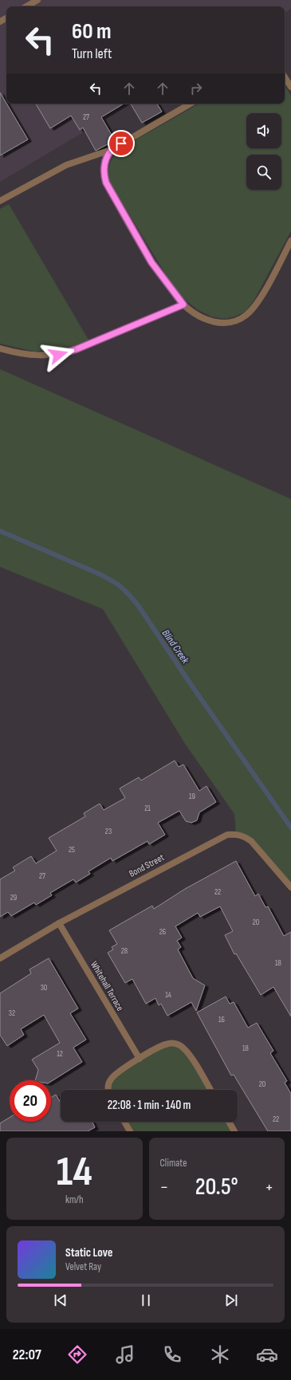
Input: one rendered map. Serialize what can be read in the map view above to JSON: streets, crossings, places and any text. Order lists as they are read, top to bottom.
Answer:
{
  "streets": {
    "street": ["Bond Street", "Whitehall Terrace"]
  },
  "crossings": [
    ["Bond Street", "Whitehall Terrace"]
  ],
  "water": ["Blind Creek"],
  "house_numbers": [
    "27",
    "19",
    "21",
    "23",
    "25",
    "27",
    "22",
    "29",
    "20",
    "26",
    "28",
    "18",
    "30",
    "14",
    "32",
    "16",
    "18",
    "12",
    "20",
    "22"
  ],
  "page": {
    "turn": ["60 m", "Turn left"],
    "limit": "20",
    "trip": "22:08 · 1 min · 140 m",
    "tile": [
      ["14", "km/h"],
      "Climate"
    ],
    "heat": ["−", "20.5°", "+"],
    "song": ["Static Love", "Velvet Ray"],
    "tabs": "22:07"
  }
}
